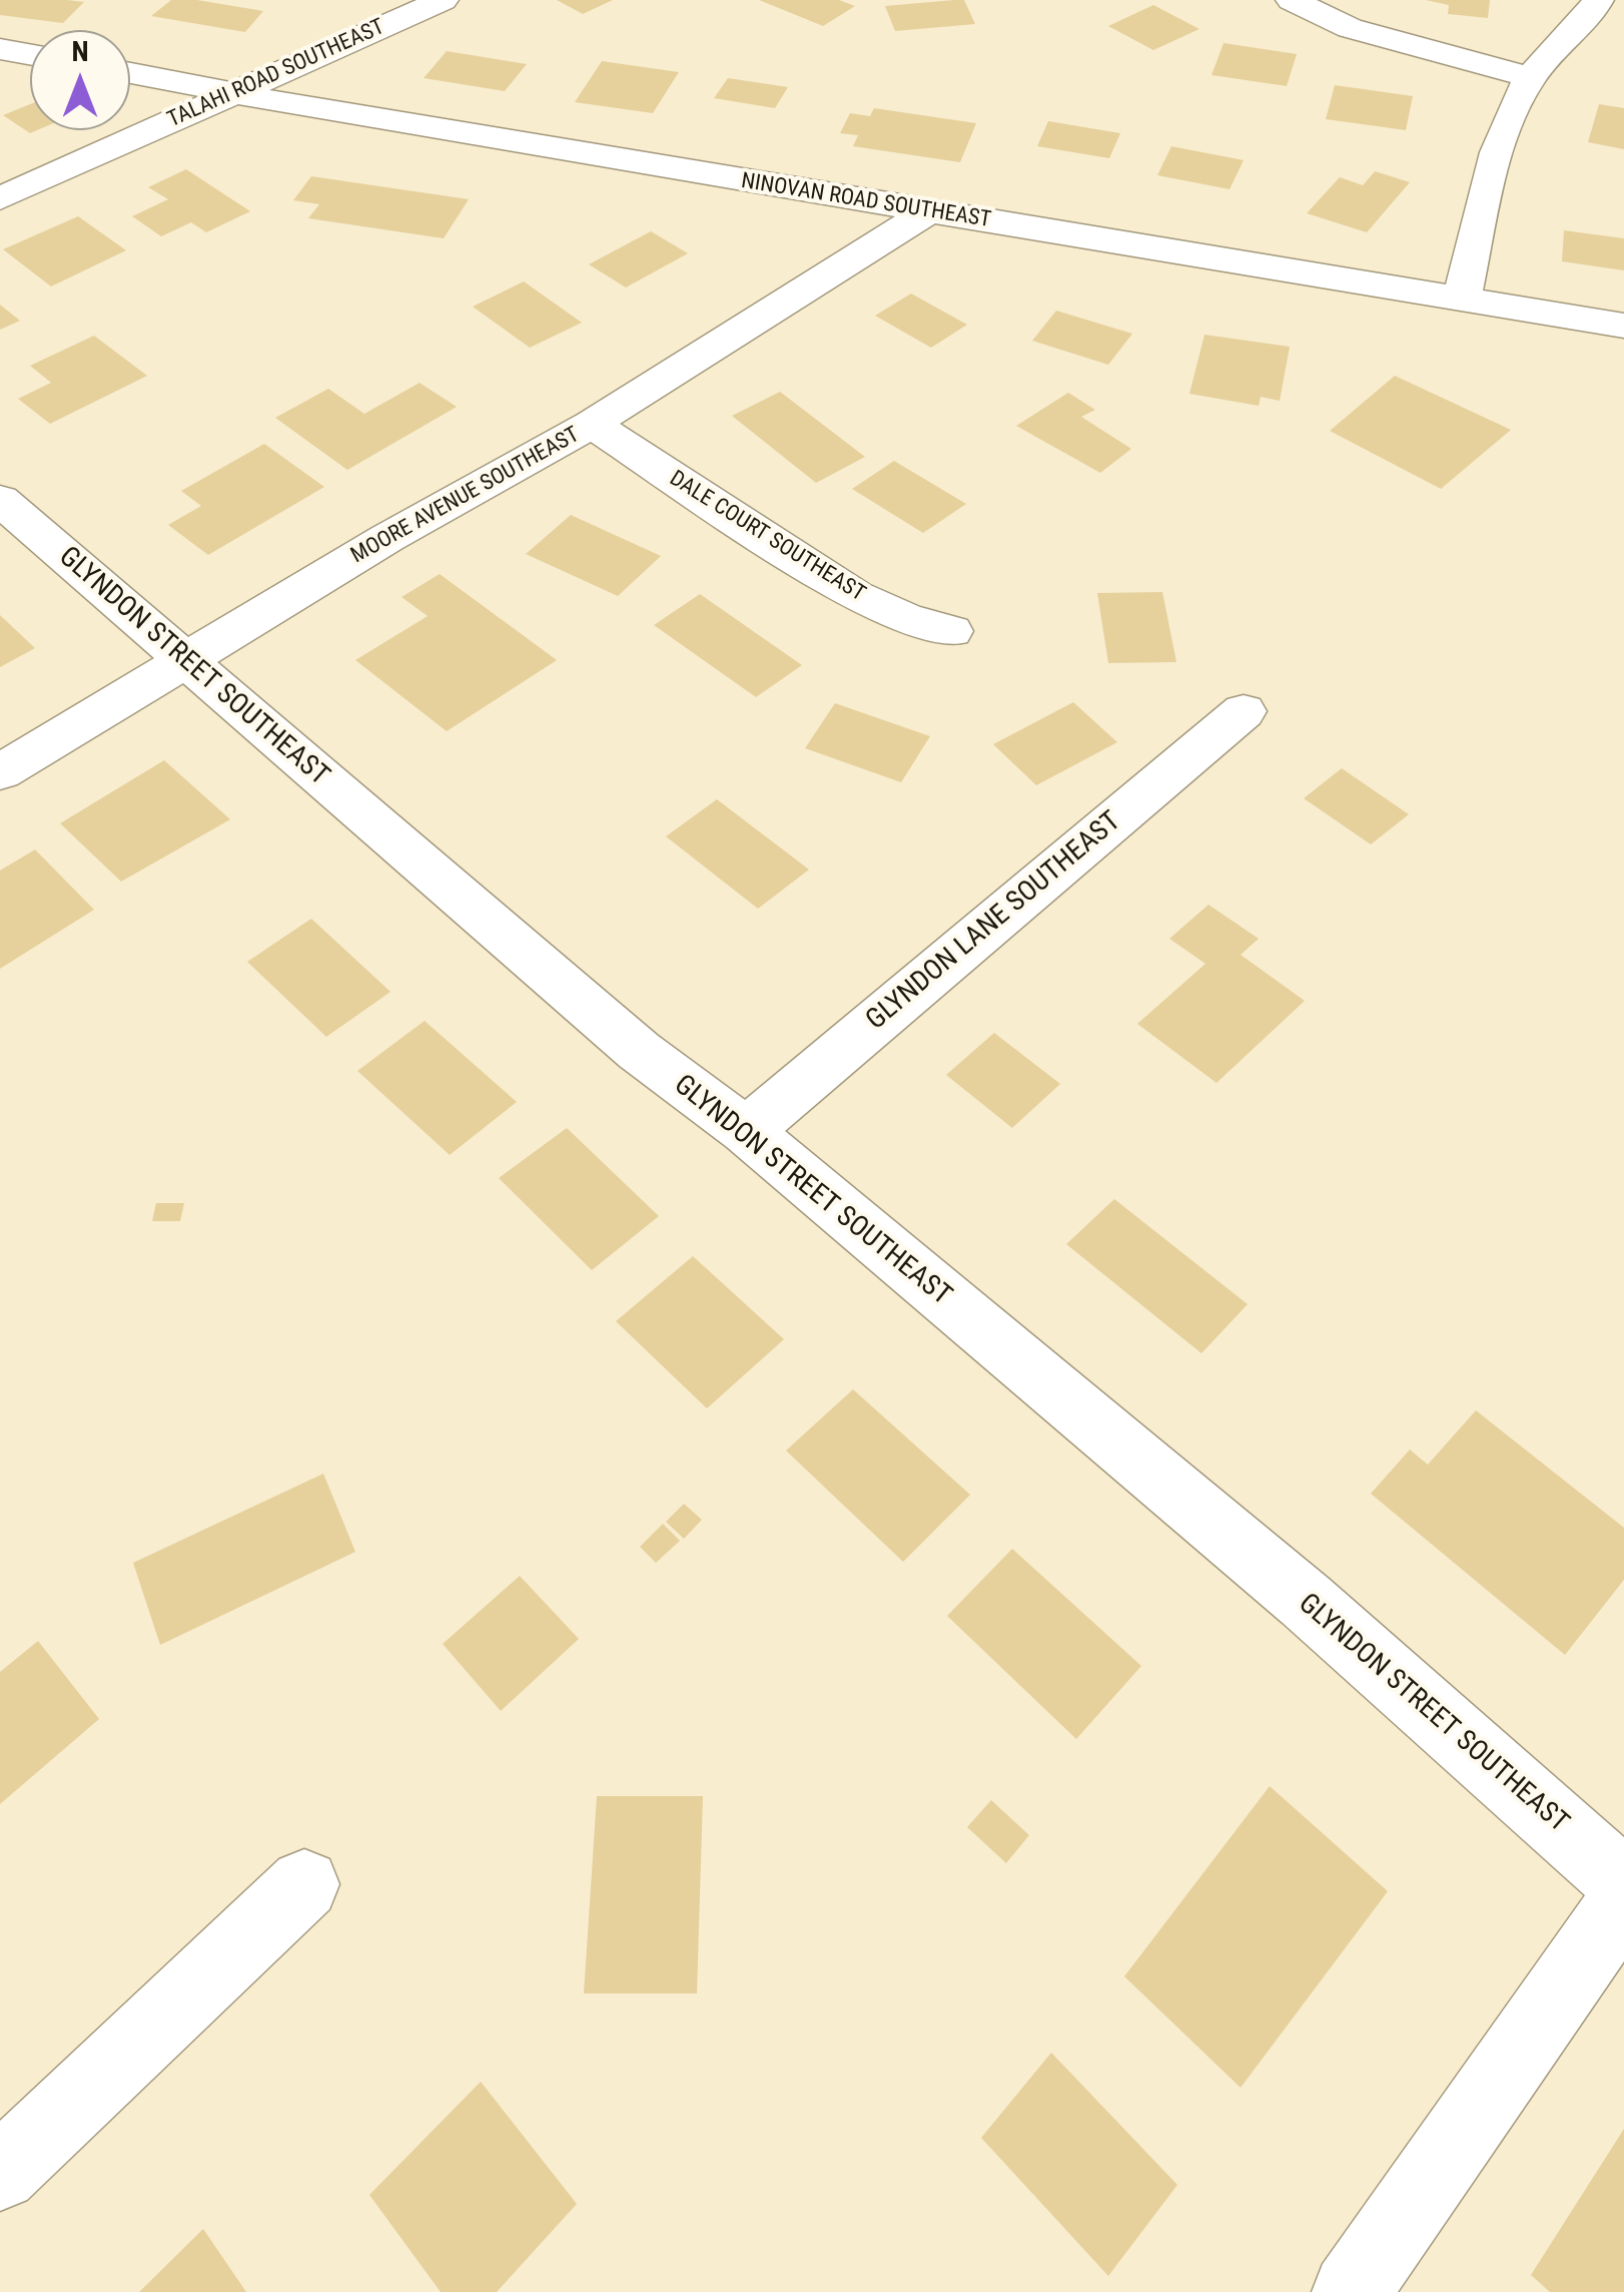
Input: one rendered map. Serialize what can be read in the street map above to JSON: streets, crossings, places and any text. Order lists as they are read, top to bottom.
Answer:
{
  "streets": {
    "street": [
      "TALAHI ROAD SOUTHEAST",
      "NINOVAN ROAD SOUTHEAST",
      "MOORE AVENUE SOUTHEAST",
      "DALE COURT SOUTHEAST",
      "GLYNDON STREET SOUTHEAST",
      "GLYNDON LANE SOUTHEAST"
    ]
  },
  "crossings": [
    ["TALAHI ROAD SOUTHEAST", "NINOVAN ROAD SOUTHEAST"],
    ["NINOVAN ROAD SOUTHEAST", "MOORE AVENUE SOUTHEAST"],
    ["MOORE AVENUE SOUTHEAST", "DALE COURT SOUTHEAST"],
    ["MOORE AVENUE SOUTHEAST", "GLYNDON STREET SOUTHEAST"],
    ["GLYNDON STREET SOUTHEAST", "GLYNDON LANE SOUTHEAST"]
  ],
  "north": "top"
}
